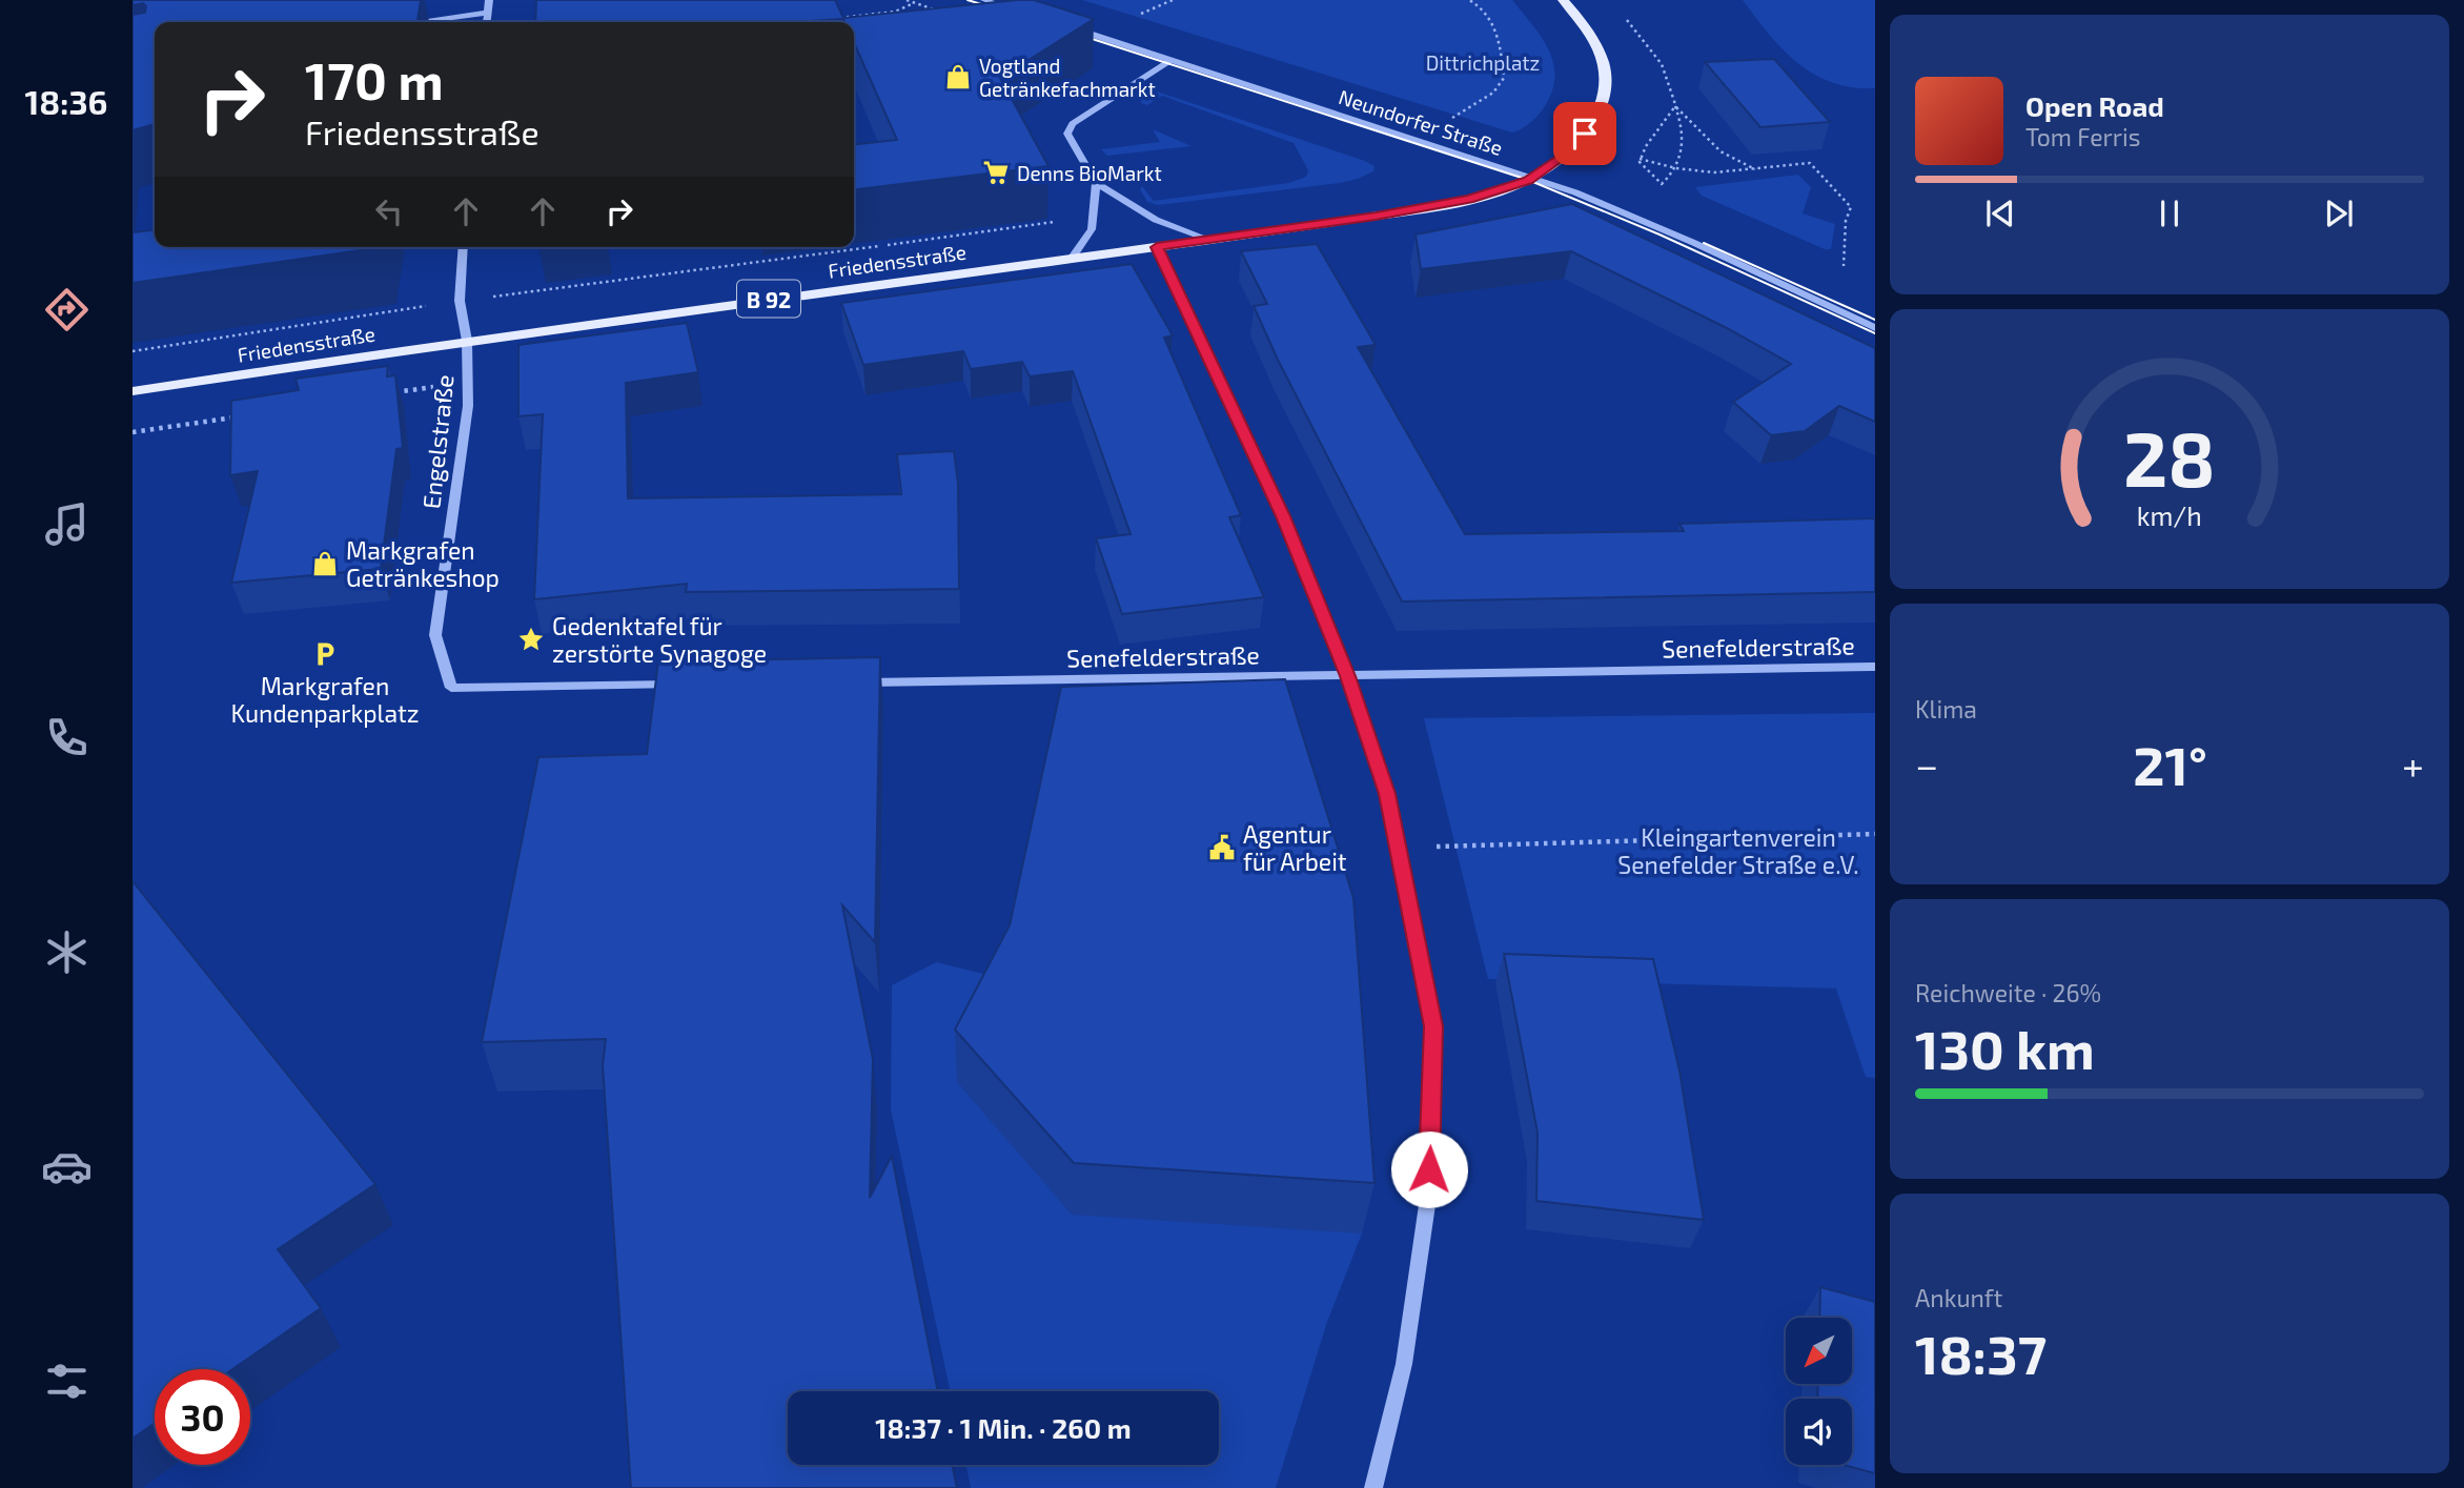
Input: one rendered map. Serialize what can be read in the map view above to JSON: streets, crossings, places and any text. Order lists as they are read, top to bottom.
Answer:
{
  "streets": {
    "main road": ["Friedensstraße", "B 92"],
    "street": ["Neundorfer Straße", "Engelstraße", "Senefelderstraße"]
  },
  "crossings": [
    ["Neundorfer Straße", "Friedensstraße"],
    ["Neundorfer Straße", "B 92"],
    ["Friedensstraße", "B 92"],
    ["Friedensstraße", "Engelstraße"]
  ],
  "parks": ["Dittrichplatz", "Kleingartenverein Senefelder Straße e.V."],
  "places": {
    "shop": ["Vogtland Getränkefachmarkt", "Markgrafen Getränkeshop"],
    "supermarket": ["Denns BioMarkt"],
    "place": ["Gedenktafel für zerstörte Synagoge"],
    "parking": ["Markgrafen Kundenparkplatz"],
    "public building": ["Agentur für Arbeit"]
  },
  "north": "bottom left",
  "page": {
    "tabs": "18:36",
    "turn": ["170 m", "Friedensstraße"],
    "song": ["Open Road", "Tom Ferris"],
    "tile": [
      "Klima",
      ["Reichweite · 26%", "130 km"],
      ["Ankunft", "18:37"]
    ],
    "heat": ["−", "21°", "+"],
    "limit": "30",
    "trip": "18:37 · 1 Min. · 260 m",
    "gauge": ["28", "km/h"]
  }
}
